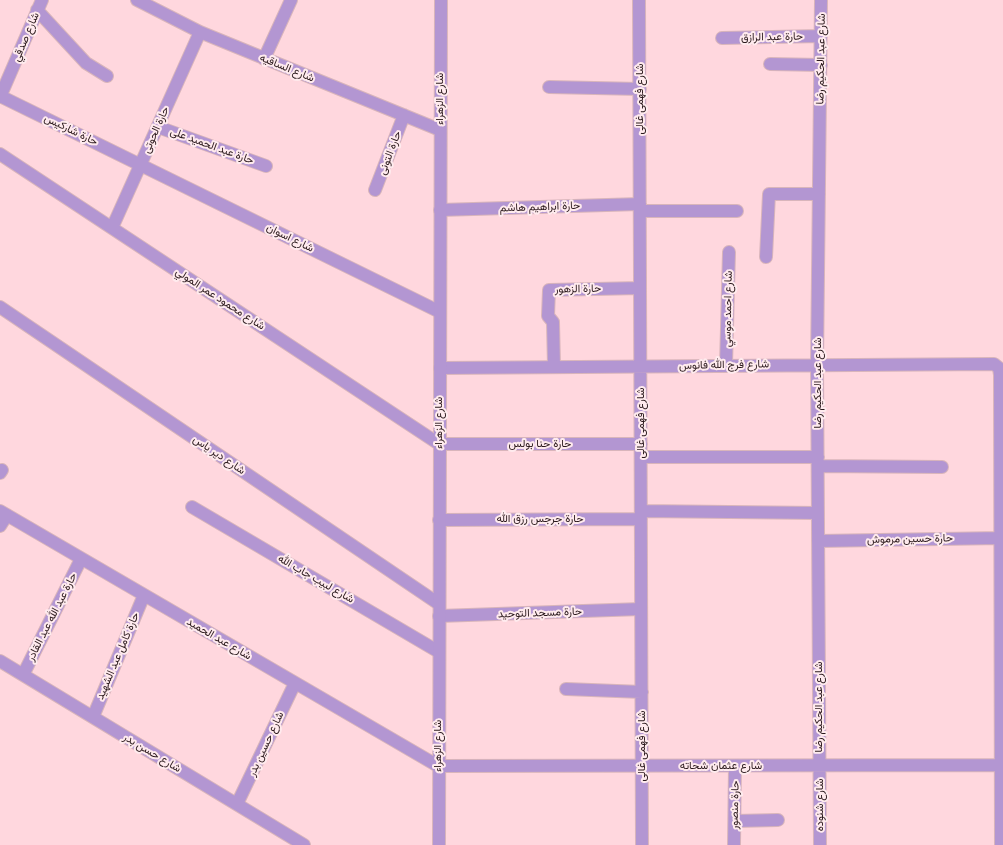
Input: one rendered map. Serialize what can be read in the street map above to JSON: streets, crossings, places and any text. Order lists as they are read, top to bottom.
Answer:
{
  "streets": {
    "street": [
      "شارع صدقي",
      "حارة عبد الرازق",
      "شارع عبد الحكيم رضا",
      "شارع الساقيه",
      "شارع الزهراء",
      "شارع فهمى غالى",
      "حارة شاركيس",
      "حارة الحوتى",
      "حارة عبد الحميد على",
      "حارة التونى",
      "حارة ابراهيم هاشم",
      "شارع اسوان",
      "حارة الزهور",
      "شارع محمود عمر المولي",
      "شارع احمد موسي",
      "شارع فرج الله فانوس",
      "حارة حنا بولس",
      "شارع دير ياس",
      "حارة جرجس رزق الله",
      "حارة حسين مرموش",
      "شارع لبيب جاب الله",
      "حارة مسجد التوحيد",
      "حارة عبد الله عبد القادر",
      "شارع عبد الحميد",
      "حارة كامل عبد الشهيد",
      "شارع حسين بدر",
      "شارع حسن بدر",
      "شارع عثمان شحاته",
      "حارة منصور",
      "شارع شنوده"
    ]
  },
  "crossings": [
    ["شارع صدقي", "حارة شاركيس"],
    ["حارة عبد الرازق", "شارع عبد الحكيم رضا"],
    ["شارع عبد الحكيم رضا", "شارع فرج الله فانوس"],
    ["شارع عبد الحكيم رضا", "حارة جرجس رزق الله"],
    ["شارع عبد الحكيم رضا", "حارة حسين مرموش"],
    ["شارع عبد الحكيم رضا", "شارع عثمان شحاته"],
    ["شارع عبد الحكيم رضا", "شارع شنوده"],
    ["شارع الساقيه", "شارع الزهراء"],
    ["شارع الساقيه", "حارة الحوتى"],
    ["شارع الساقيه", "حارة التونى"],
    ["شارع الزهراء", "حارة ابراهيم هاشم"],
    ["شارع الزهراء", "شارع اسوان"],
    ["شارع الزهراء", "شارع محمود عمر المولي"],
    ["شارع الزهراء", "شارع فرج الله فانوس"],
    ["شارع الزهراء", "حارة حنا بولس"],
    ["شارع الزهراء", "شارع دير ياس"],
    ["شارع الزهراء", "حارة جرجس رزق الله"],
    ["شارع الزهراء", "شارع لبيب جاب الله"],
    ["شارع الزهراء", "حارة مسجد التوحيد"],
    ["شارع الزهراء", "شارع عبد الحميد"],
    ["شارع الزهراء", "شارع عثمان شحاته"],
    ["شارع فهمى غالى", "حارة ابراهيم هاشم"],
    ["شارع فهمى غالى", "حارة الزهور"],
    ["شارع فهمى غالى", "شارع فرج الله فانوس"],
    ["شارع فهمى غالى", "حارة حنا بولس"],
    ["شارع فهمى غالى", "حارة جرجس رزق الله"],
    ["شارع فهمى غالى", "حارة مسجد التوحيد"],
    ["شارع فهمى غالى", "شارع عثمان شحاته"],
    ["حارة شاركيس", "حارة الحوتى"],
    ["حارة شاركيس", "شارع اسوان"],
    ["حارة الحوتى", "حارة عبد الحميد على"],
    ["حارة الحوتى", "شارع اسوان"],
    ["حارة الحوتى", "شارع محمود عمر المولي"],
    ["حارة الزهور", "شارع فرج الله فانوس"],
    ["شارع محمود عمر المولي", "حارة حنا بولس"],
    ["شارع احمد موسي", "شارع فرج الله فانوس"],
    ["شارع فرج الله فانوس", "حارة حسين مرموش"],
    ["حارة عبد الله عبد القادر", "شارع عبد الحميد"],
    ["حارة عبد الله عبد القادر", "شارع حسن بدر"],
    ["شارع عبد الحميد", "حارة كامل عبد الشهيد"],
    ["شارع عبد الحميد", "شارع حسين بدر"],
    ["شارع عبد الحميد", "شارع عثمان شحاته"],
    ["حارة كامل عبد الشهيد", "شارع حسن بدر"],
    ["شارع حسين بدر", "شارع حسن بدر"],
    ["شارع عثمان شحاته", "حارة منصور"],
    ["شارع عثمان شحاته", "شارع شنوده"]
  ]
}
